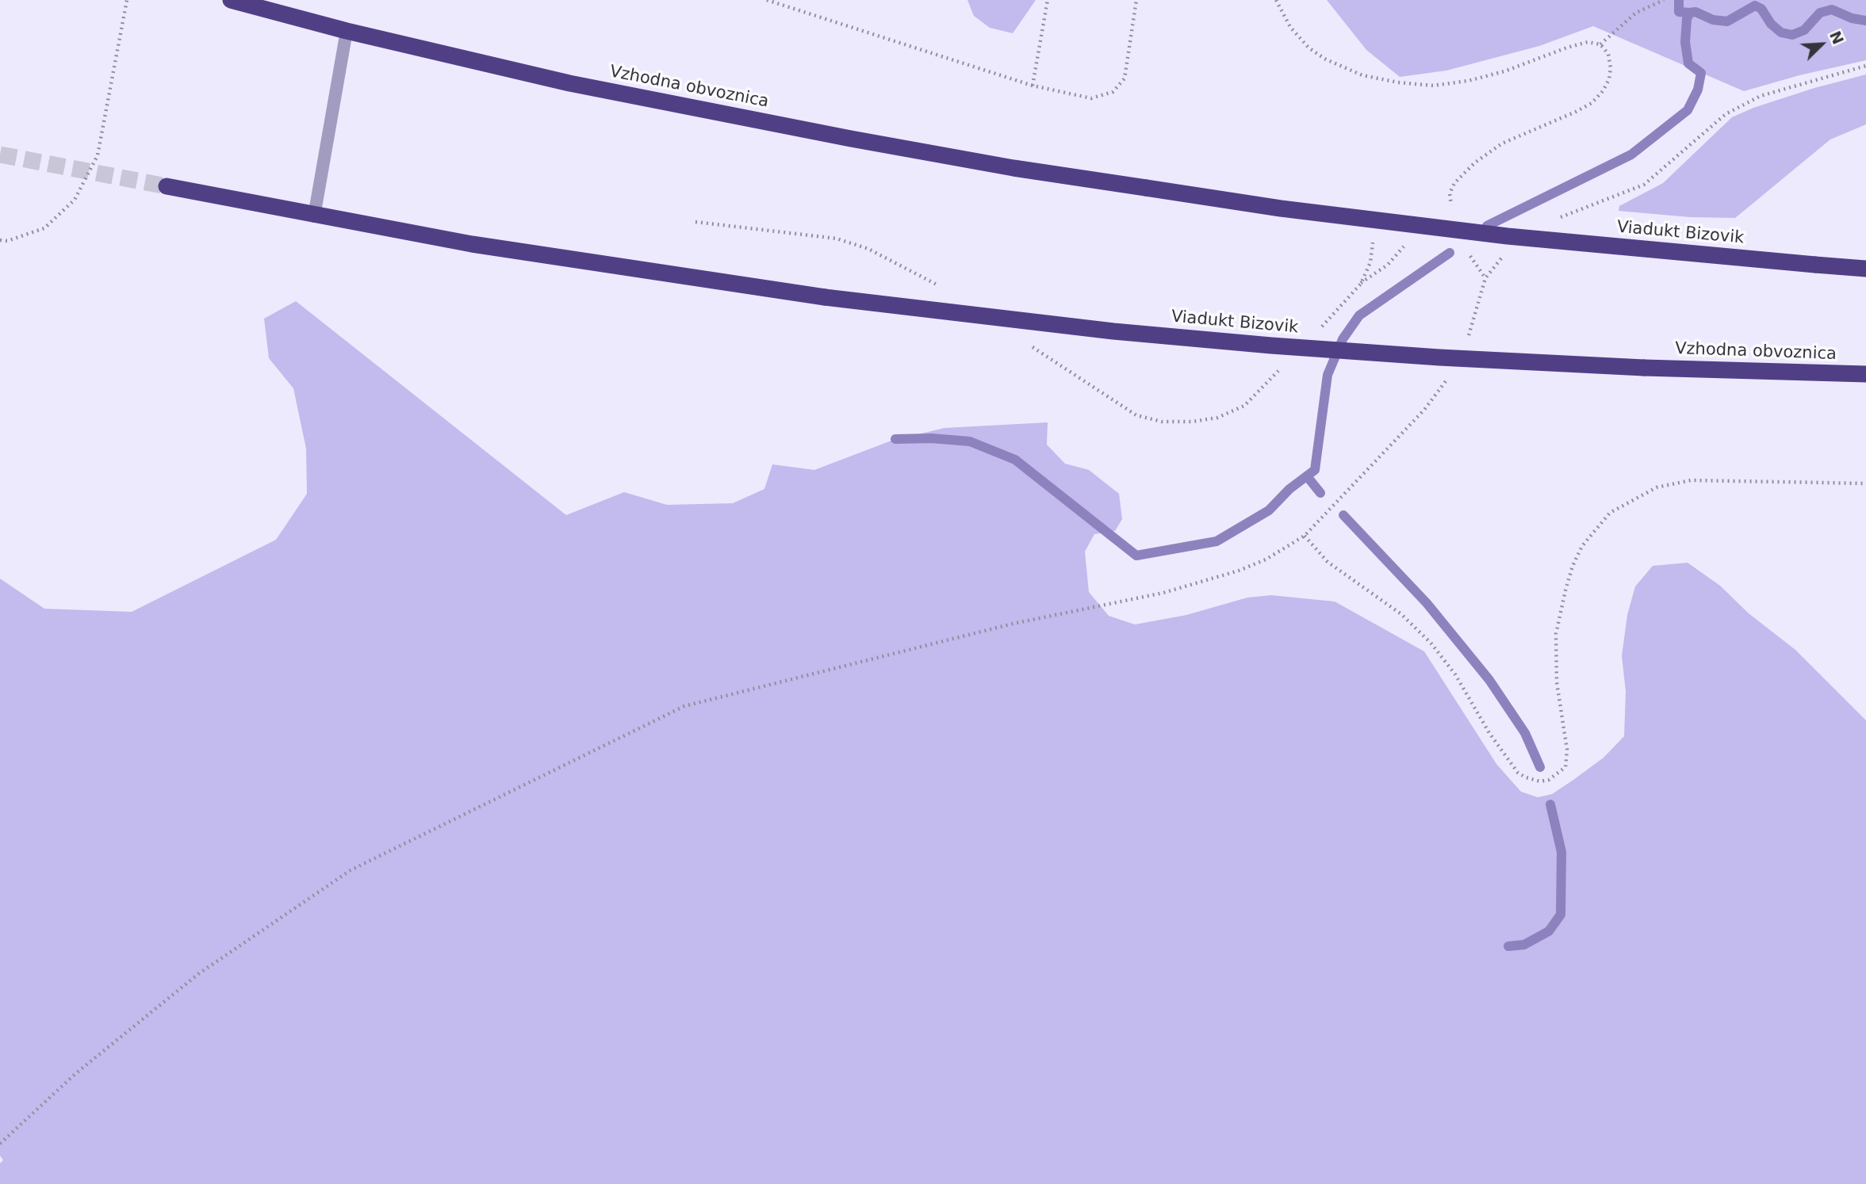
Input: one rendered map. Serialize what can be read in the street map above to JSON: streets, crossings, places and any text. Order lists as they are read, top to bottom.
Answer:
{
  "streets": {
    "highway": ["Vzhodna obvoznica", "Viadukt Bizovik"]
  },
  "crossings": [
    ["Vzhodna obvoznica", "Viadukt Bizovik"]
  ],
  "north": "top right"
}
